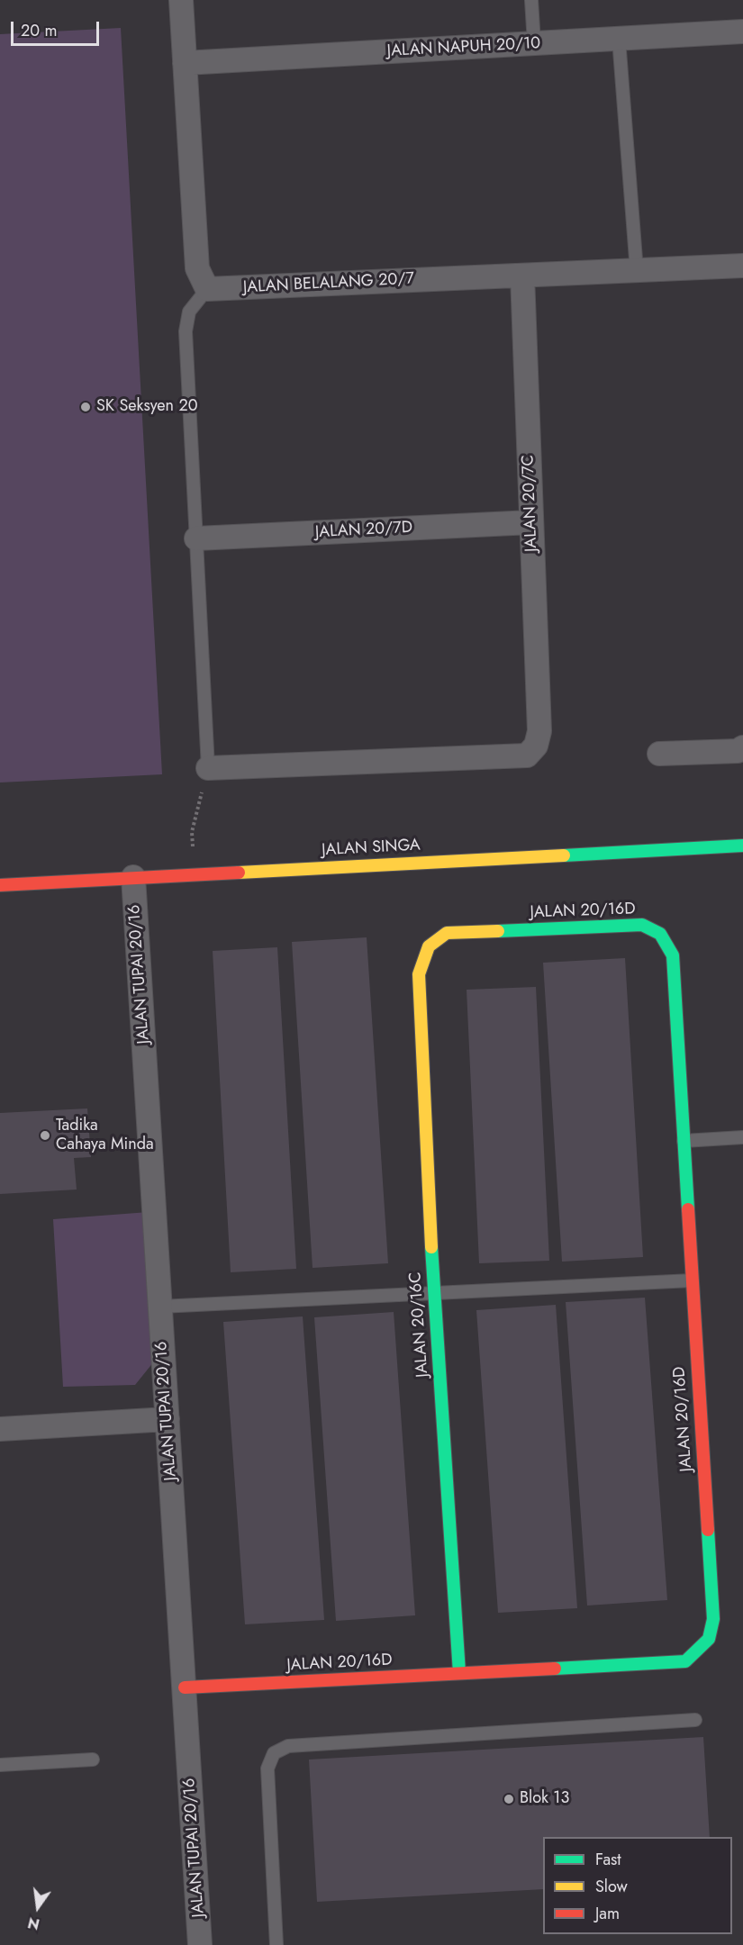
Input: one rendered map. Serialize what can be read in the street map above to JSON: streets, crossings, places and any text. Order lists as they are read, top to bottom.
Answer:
{
  "streets": {
    "street": [
      "JALAN NAPUH 20/10",
      "JALAN BELALANG 20/7",
      "JALAN 20/7C",
      "JALAN 20/7D",
      "JALAN SINGA",
      "JALAN 20/16D",
      "JALAN TUPAI 20/16",
      "JALAN 20/16C"
    ]
  },
  "crossings": [
    ["JALAN BELALANG 20/7", "JALAN 20/7C"],
    ["JALAN 20/7C", "JALAN 20/7D"],
    ["JALAN SINGA", "JALAN TUPAI 20/16"],
    ["JALAN 20/16D", "JALAN TUPAI 20/16"],
    ["JALAN 20/16D", "JALAN 20/16C"]
  ],
  "places": ["SK Seksyen 20", "Tadika Cahaya Minda", "Blok 13"],
  "legend": ["Fast", "Slow", "Jam"],
  "scale_bar": "20 m",
  "north": "bottom"
}
